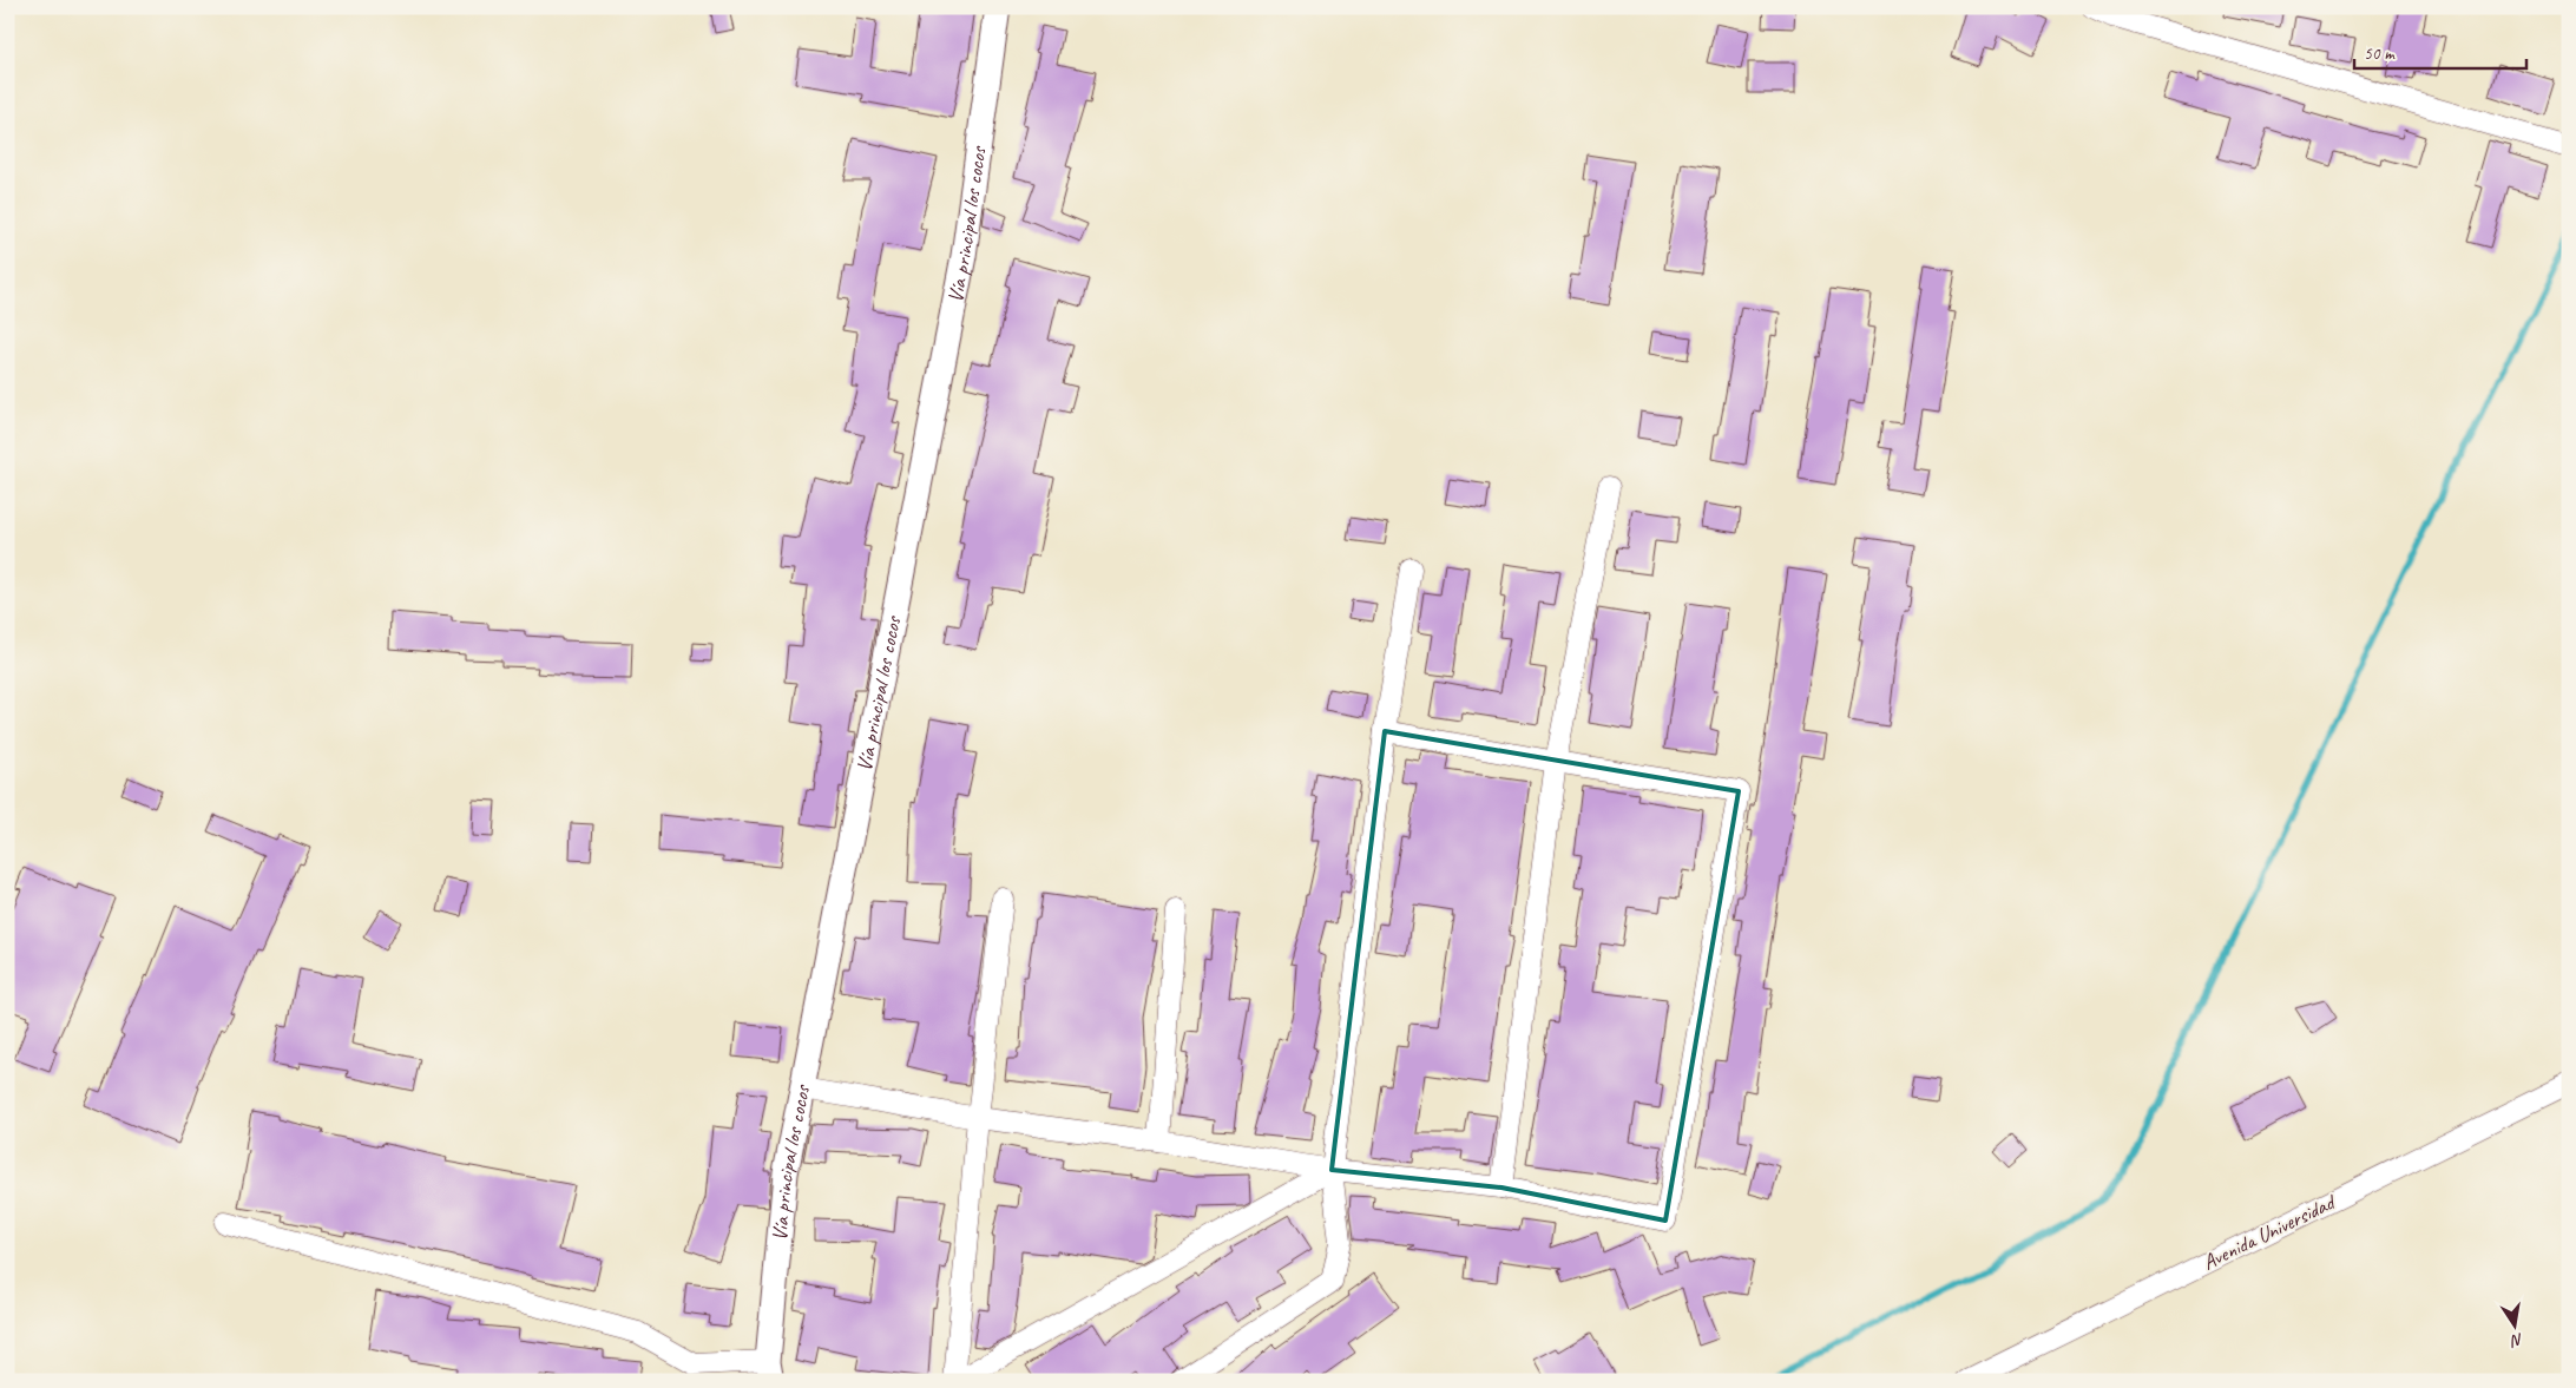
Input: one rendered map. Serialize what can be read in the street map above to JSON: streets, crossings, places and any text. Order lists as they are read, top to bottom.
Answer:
{
  "streets": {
    "street": ["Vía principal los cocos", "Avenida Universidad"]
  },
  "scale_bar": "50 m",
  "north": "bottom"
}
